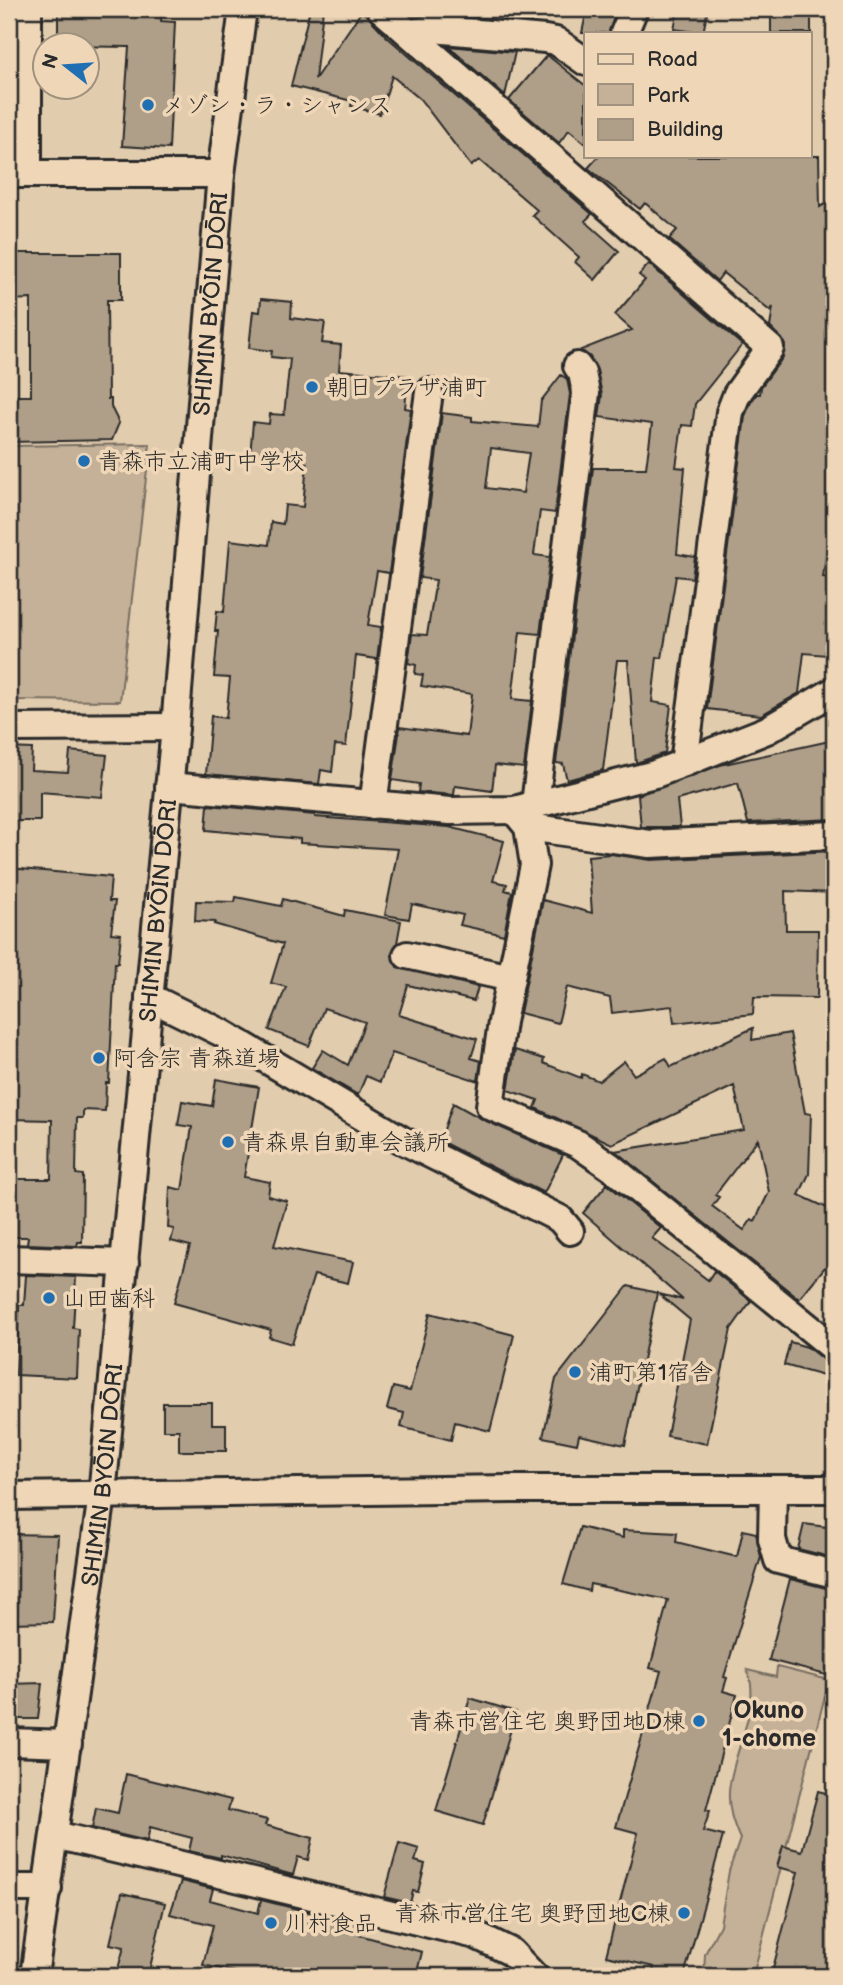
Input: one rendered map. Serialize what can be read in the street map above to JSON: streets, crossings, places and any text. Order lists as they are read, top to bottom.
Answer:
{
  "streets": {
    "street": ["SHIMIN BYŌIN DŌRI"]
  },
  "districts": ["Okuno 1-chome"],
  "places": [
    "メゾン・ラ・シャンス",
    "朝日プラザ浦町",
    "青森市立浦町中学校",
    "阿含宗 青森道場",
    "青森県自動車会議所",
    "山田歯科",
    "浦町第1宿舎",
    "青森市営住宅 奥野団地D棟",
    "青森市営住宅 奥野団地C棟",
    "川村食品"
  ],
  "legend": ["Road", "Park", "Building"],
  "north": "left"
}
